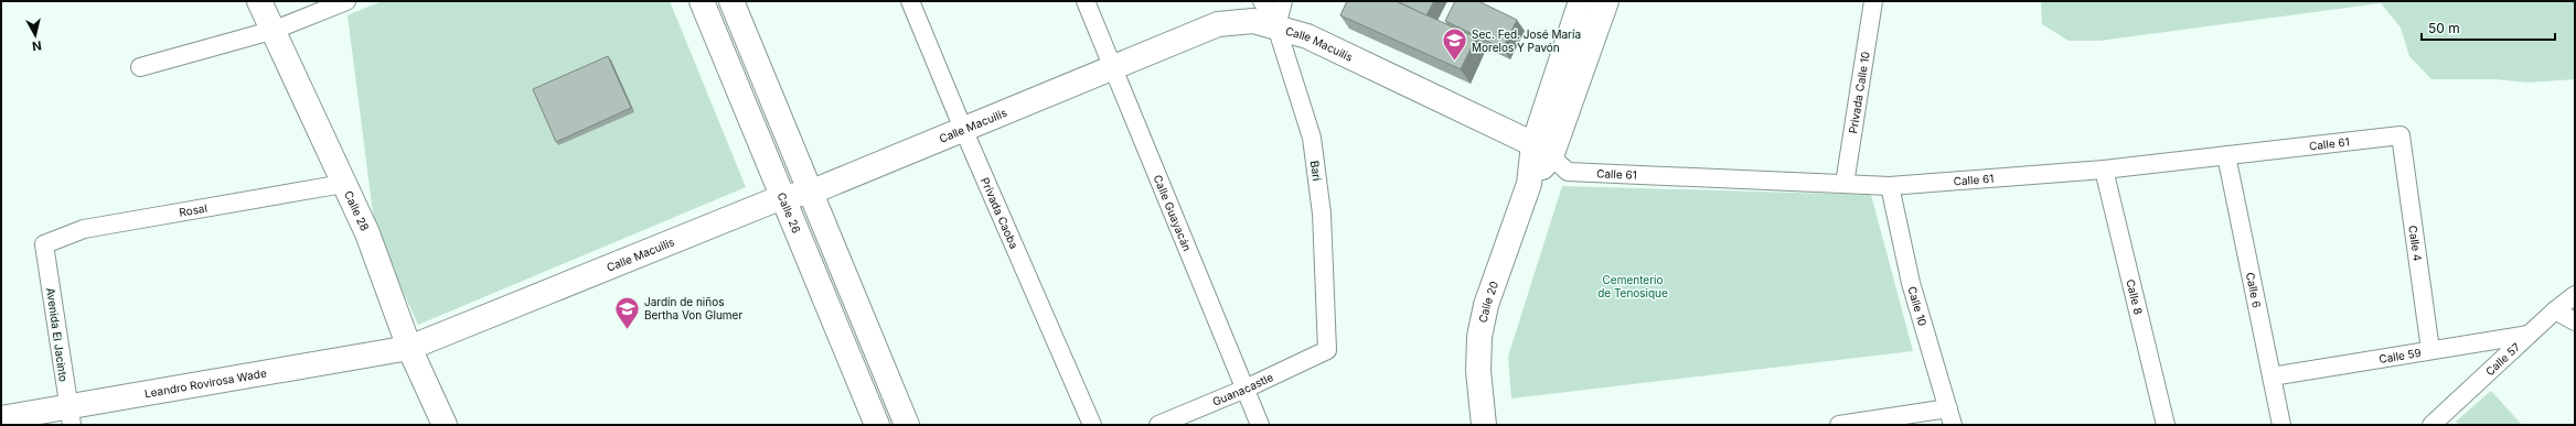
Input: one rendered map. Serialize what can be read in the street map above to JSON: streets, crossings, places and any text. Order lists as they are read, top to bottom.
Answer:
{
  "streets": {
    "main road": [
      "Calle Macuilis",
      "Calle 28",
      "Calle 26",
      "Calle 20",
      "Leandro Rovirosa Wade"
    ],
    "street": [
      "Privada Calle 10",
      "Calle 61",
      "Bari",
      "Rosal",
      "Calle Guayacán",
      "Privada Caoba",
      "Calle 4",
      "Calle 6",
      "Calle 8",
      "Calle 10",
      "Avenida El Jacinto",
      "Calle 59",
      "Calle 57",
      "Guanacastle"
    ]
  },
  "crossings": [
    ["Calle Macuilis", "Calle 61"],
    ["Calle Macuilis", "Bari"],
    ["Calle Macuilis", "Calle 28"],
    ["Calle Macuilis", "Calle Guayacán"],
    ["Calle Macuilis", "Calle 26"],
    ["Calle Macuilis", "Privada Caoba"],
    ["Calle Macuilis", "Calle 20"],
    ["Calle Macuilis", "Leandro Rovirosa Wade"],
    ["Privada Calle 10", "Calle 61"],
    ["Calle 61", "Calle 4"],
    ["Calle 61", "Calle 6"],
    ["Calle 61", "Calle 8"],
    ["Calle 61", "Calle 20"],
    ["Calle 61", "Calle 10"],
    ["Bari", "Guanacastle"],
    ["Rosal", "Calle 28"],
    ["Rosal", "Avenida El Jacinto"],
    ["Calle 28", "Leandro Rovirosa Wade"],
    ["Calle Guayacán", "Guanacastle"],
    ["Calle 4", "Calle 59"],
    ["Calle 6", "Calle 59"],
    ["Avenida El Jacinto", "Leandro Rovirosa Wade"],
    ["Calle 59", "Calle 57"]
  ],
  "parks": ["Cementerio de Tenosique"],
  "places": {
    "school or university": ["Sec. Fed. José María Morelos Y Pavón", "Jardín de niños Bertha Von Glumer"]
  },
  "scale_bar": "50 m",
  "north": "bottom"
}
